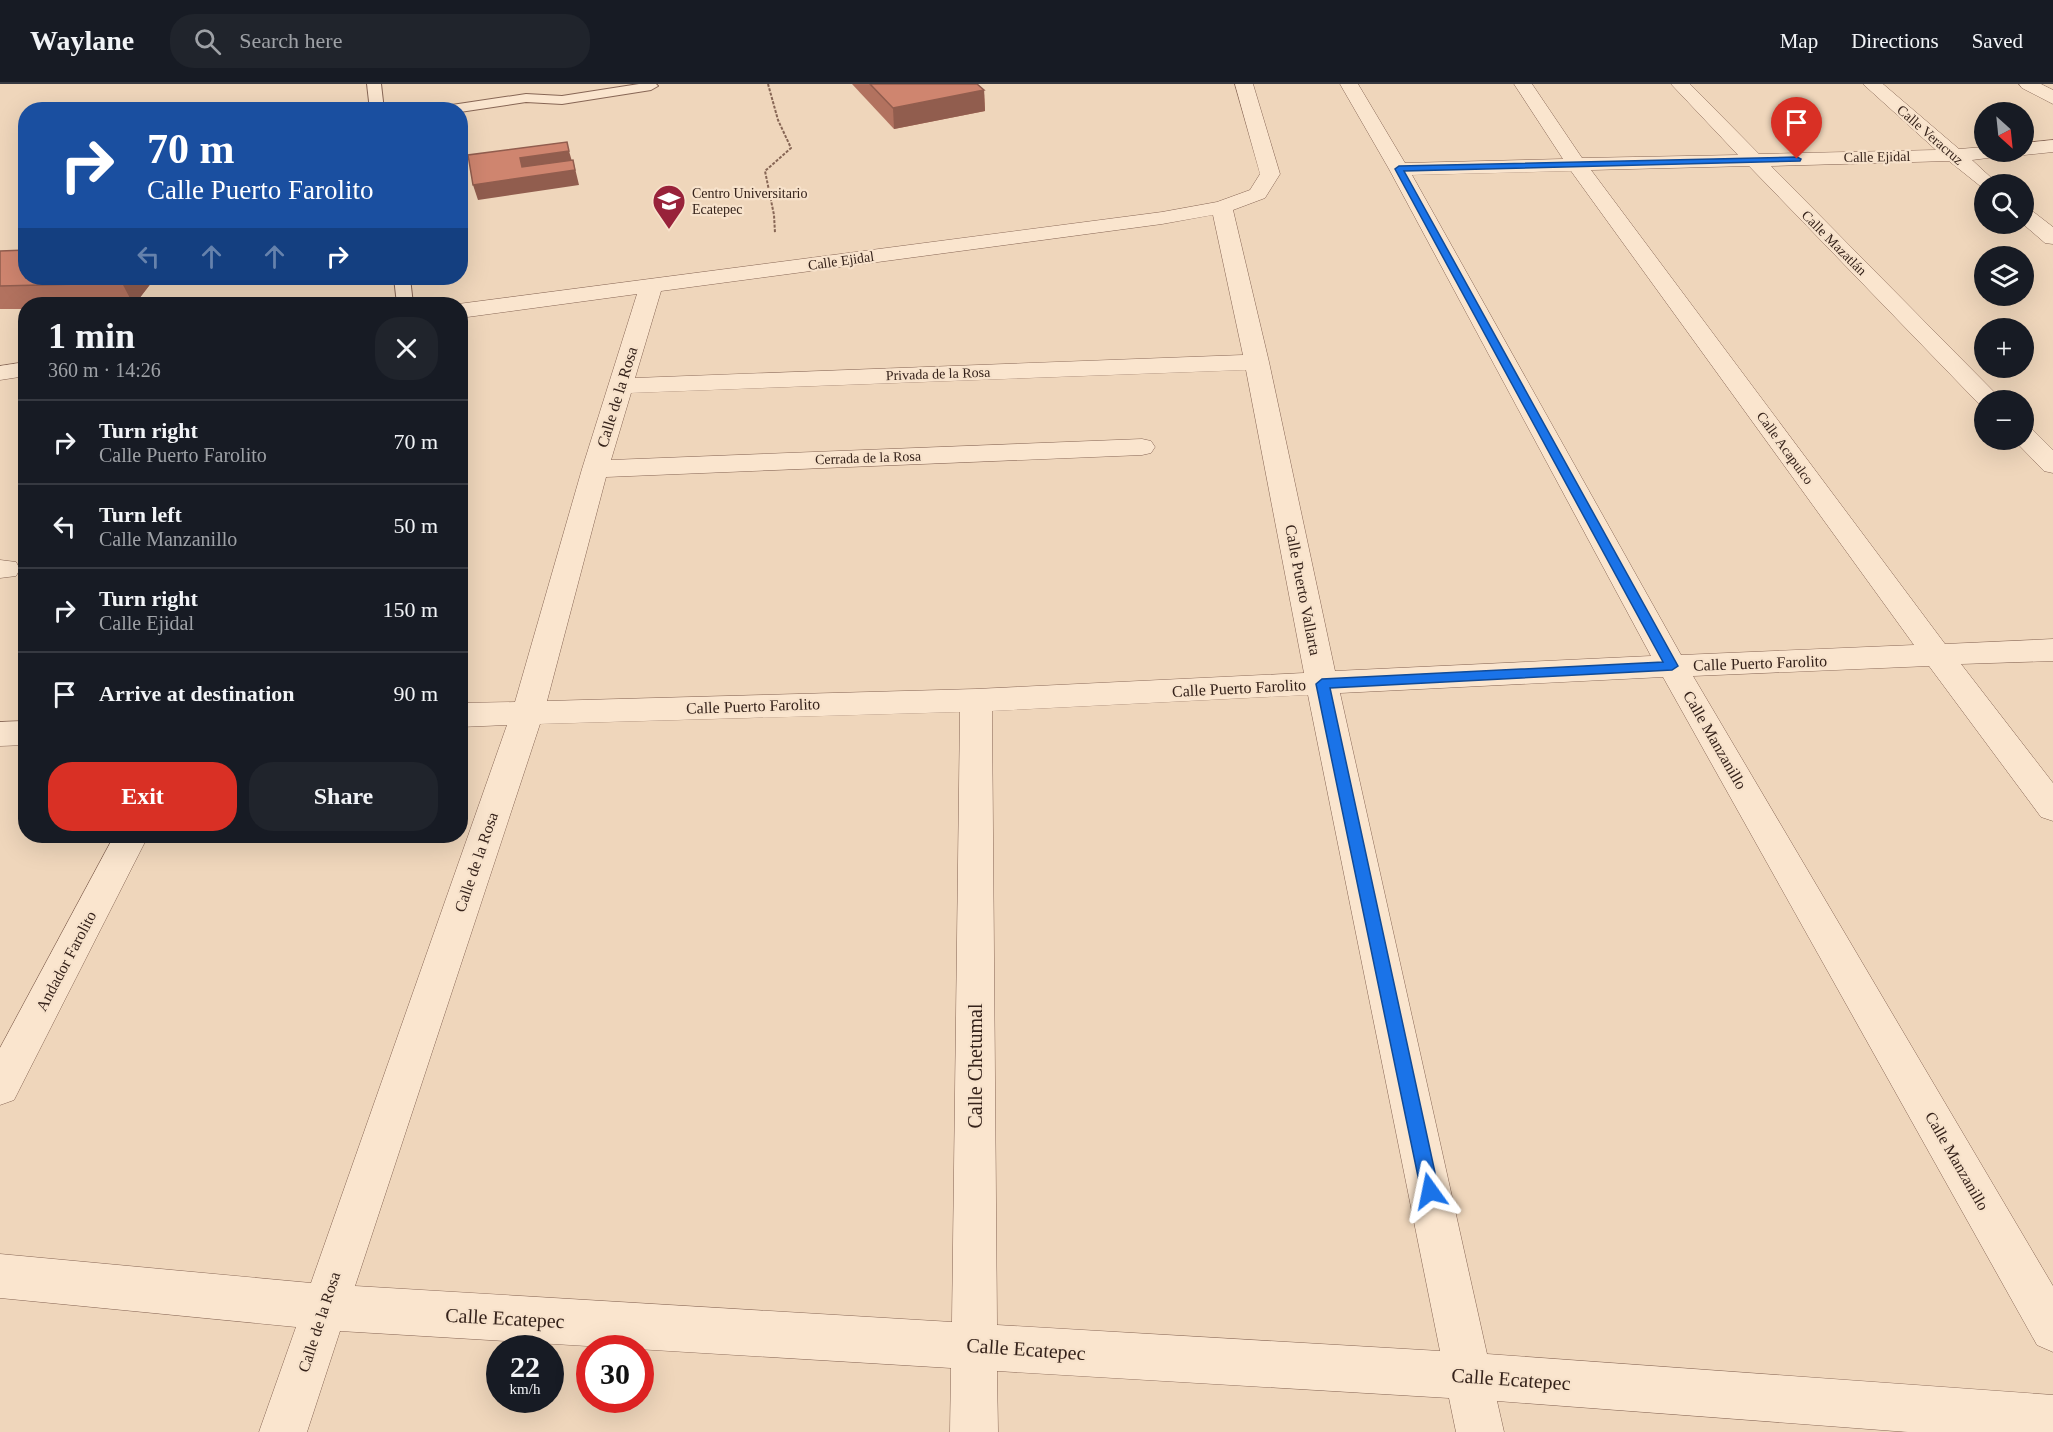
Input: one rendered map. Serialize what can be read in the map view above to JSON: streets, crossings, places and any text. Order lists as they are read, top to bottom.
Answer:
{
  "streets": {
    "street": [
      "Calle Veracruz",
      "Calle Ejidal",
      "Calle Mazatlán",
      "Privada de la Rosa",
      "Calle de la Rosa",
      "Calle Acapulco",
      "Cerrada de la Rosa",
      "Calle Puerto Vallarta",
      "Calle Puerto Farolito",
      "Calle Manzanillo",
      "Andador Farolito",
      "Calle Chetumal",
      "Calle Ecatepec"
    ]
  },
  "crossings": [
    ["Calle Veracruz", "Calle Ejidal"],
    ["Calle Ejidal", "Calle Mazatlán"],
    ["Calle Ejidal", "Calle de la Rosa"],
    ["Calle Ejidal", "Calle Acapulco"],
    ["Calle Ejidal", "Calle Puerto Vallarta"],
    ["Calle Ejidal", "Calle Manzanillo"],
    ["Privada de la Rosa", "Calle de la Rosa"],
    ["Privada de la Rosa", "Calle Puerto Vallarta"],
    ["Calle de la Rosa", "Cerrada de la Rosa"],
    ["Calle de la Rosa", "Calle Puerto Farolito"],
    ["Calle de la Rosa", "Calle Ecatepec"],
    ["Calle Acapulco", "Calle Puerto Farolito"],
    ["Calle Puerto Vallarta", "Calle Puerto Farolito"],
    ["Calle Puerto Vallarta", "Calle Ecatepec"],
    ["Calle Puerto Farolito", "Calle Manzanillo"],
    ["Calle Puerto Farolito", "Calle Chetumal"],
    ["Calle Chetumal", "Calle Ecatepec"]
  ],
  "places": {
    "school or university": ["Centro Universitario Ecatepec"]
  },
  "north": "bottom right",
  "page": {
    "header": "Waylane",
    "search": "Search here",
    "nav": ["Map", "Directions", "Saved"],
    "map_buttons": ["+", "−"],
    "turn": ["70 m", "Calle Puerto Farolito"],
    "heading": ["1 min", "360 m · 14:26"],
    "list": [
      {
        "name": "Turn right",
        "note": "Calle Puerto Farolito",
        "value": "70 m"
      },
      {
        "name": "Turn left",
        "note": "Calle Manzanillo",
        "value": "50 m"
      },
      {
        "name": "Turn right",
        "note": "Calle Ejidal",
        "value": "150 m"
      },
      {
        "name": "Arrive at destination",
        "value": "90 m"
      }
    ],
    "buttons": ["Exit", "Share"],
    "speed": "22 km/h",
    "limit": "30"
  }
}
